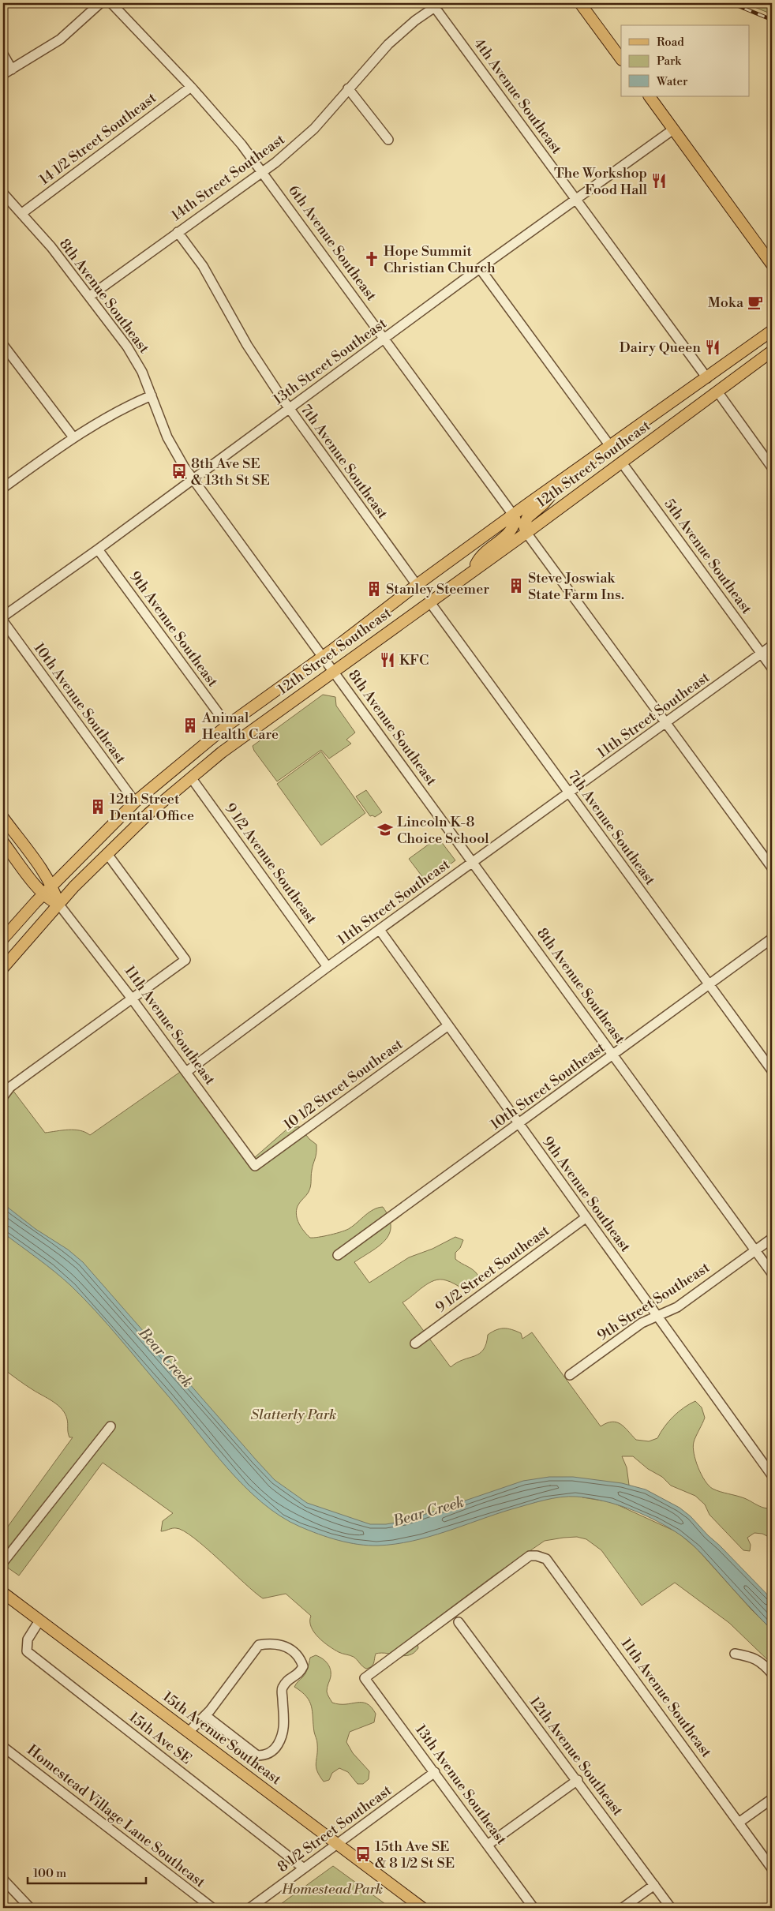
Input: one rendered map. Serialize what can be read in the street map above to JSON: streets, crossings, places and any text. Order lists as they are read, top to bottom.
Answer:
{
  "streets": {
    "main road": ["12th Street Southeast", "11th Avenue Southeast", "15th Avenue Southeast"],
    "street": [
      "4th Avenue Southeast",
      "14 1/2 Street Southeast",
      "14th Street Southeast",
      "6th Avenue Southeast",
      "8th Avenue Southeast",
      "13th Street Southeast",
      "7th Avenue Southeast",
      "5th Avenue Southeast",
      "9th Avenue Southeast",
      "10th Avenue Southeast",
      "11th Street Southeast",
      "9 1/2 Avenue Southeast",
      "10 1/2 Street Southeast",
      "10th Street Southeast",
      "9 1/2 Street Southeast",
      "9th Street Southeast",
      "15th Ave SE",
      "12th Avenue Southeast",
      "13th Avenue Southeast",
      "Homestead Village Lane Southeast",
      "8 1/2 Street Southeast"
    ]
  },
  "crossings": [
    ["4th Avenue Southeast", "14th Street Southeast"],
    ["4th Avenue Southeast", "13th Street Southeast"],
    ["4th Avenue Southeast", "12th Street Southeast"],
    ["14 1/2 Street Southeast", "6th Avenue Southeast"],
    ["14 1/2 Street Southeast", "8th Avenue Southeast"],
    ["14th Street Southeast", "6th Avenue Southeast"],
    ["14th Street Southeast", "8th Avenue Southeast"],
    ["14th Street Southeast", "7th Avenue Southeast"],
    ["6th Avenue Southeast", "13th Street Southeast"],
    ["6th Avenue Southeast", "12th Street Southeast"],
    ["8th Avenue Southeast", "13th Street Southeast"],
    ["8th Avenue Southeast", "12th Street Southeast"],
    ["8th Avenue Southeast", "11th Street Southeast"],
    ["8th Avenue Southeast", "10th Street Southeast"],
    ["8th Avenue Southeast", "9th Street Southeast"],
    ["13th Street Southeast", "7th Avenue Southeast"],
    ["13th Street Southeast", "9th Avenue Southeast"],
    ["7th Avenue Southeast", "12th Street Southeast"],
    ["7th Avenue Southeast", "11th Street Southeast"],
    ["7th Avenue Southeast", "10th Street Southeast"],
    ["12th Street Southeast", "5th Avenue Southeast"],
    ["12th Street Southeast", "9th Avenue Southeast"],
    ["12th Street Southeast", "10th Avenue Southeast"],
    ["12th Street Southeast", "9 1/2 Avenue Southeast"],
    ["12th Street Southeast", "11th Avenue Southeast"],
    ["5th Avenue Southeast", "11th Street Southeast"],
    ["9th Avenue Southeast", "11th Street Southeast"],
    ["9th Avenue Southeast", "10 1/2 Street Southeast"],
    ["9th Avenue Southeast", "10th Street Southeast"],
    ["9th Avenue Southeast", "9 1/2 Street Southeast"],
    ["9th Avenue Southeast", "9th Street Southeast"],
    ["11th Street Southeast", "9 1/2 Avenue Southeast"],
    ["11th Street Southeast", "11th Avenue Southeast"],
    ["11th Avenue Southeast", "10 1/2 Street Southeast"],
    ["11th Avenue Southeast", "13th Avenue Southeast"],
    ["15th Ave SE", "15th Avenue Southeast"],
    ["15th Ave SE", "8 1/2 Street Southeast"],
    ["15th Avenue Southeast", "8 1/2 Street Southeast"],
    ["13th Avenue Southeast", "8 1/2 Street Southeast"]
  ],
  "water": ["Bear Creek"],
  "parks": ["Slatterly Park", "Homestead Park"],
  "places": {
    "restaurant": ["The Workshop Food Hall", "Dairy Queen", "KFC"],
    "church": ["Hope Summit Christian Church"],
    "cafe": ["Moka"],
    "bus stop": ["8th Ave SE & 13th St SE", "15th Ave SE & 8 1/2 St SE"],
    "building": [
      "Steve Joswiak State Farm Ins.",
      "Stanley Steemer",
      "Animal Health Care",
      "12th Street Dental Office"
    ],
    "school or university": ["Lincoln K-8 Choice School"]
  },
  "legend": ["Road", "Park", "Water"],
  "scale_bar": "100 m"
}
